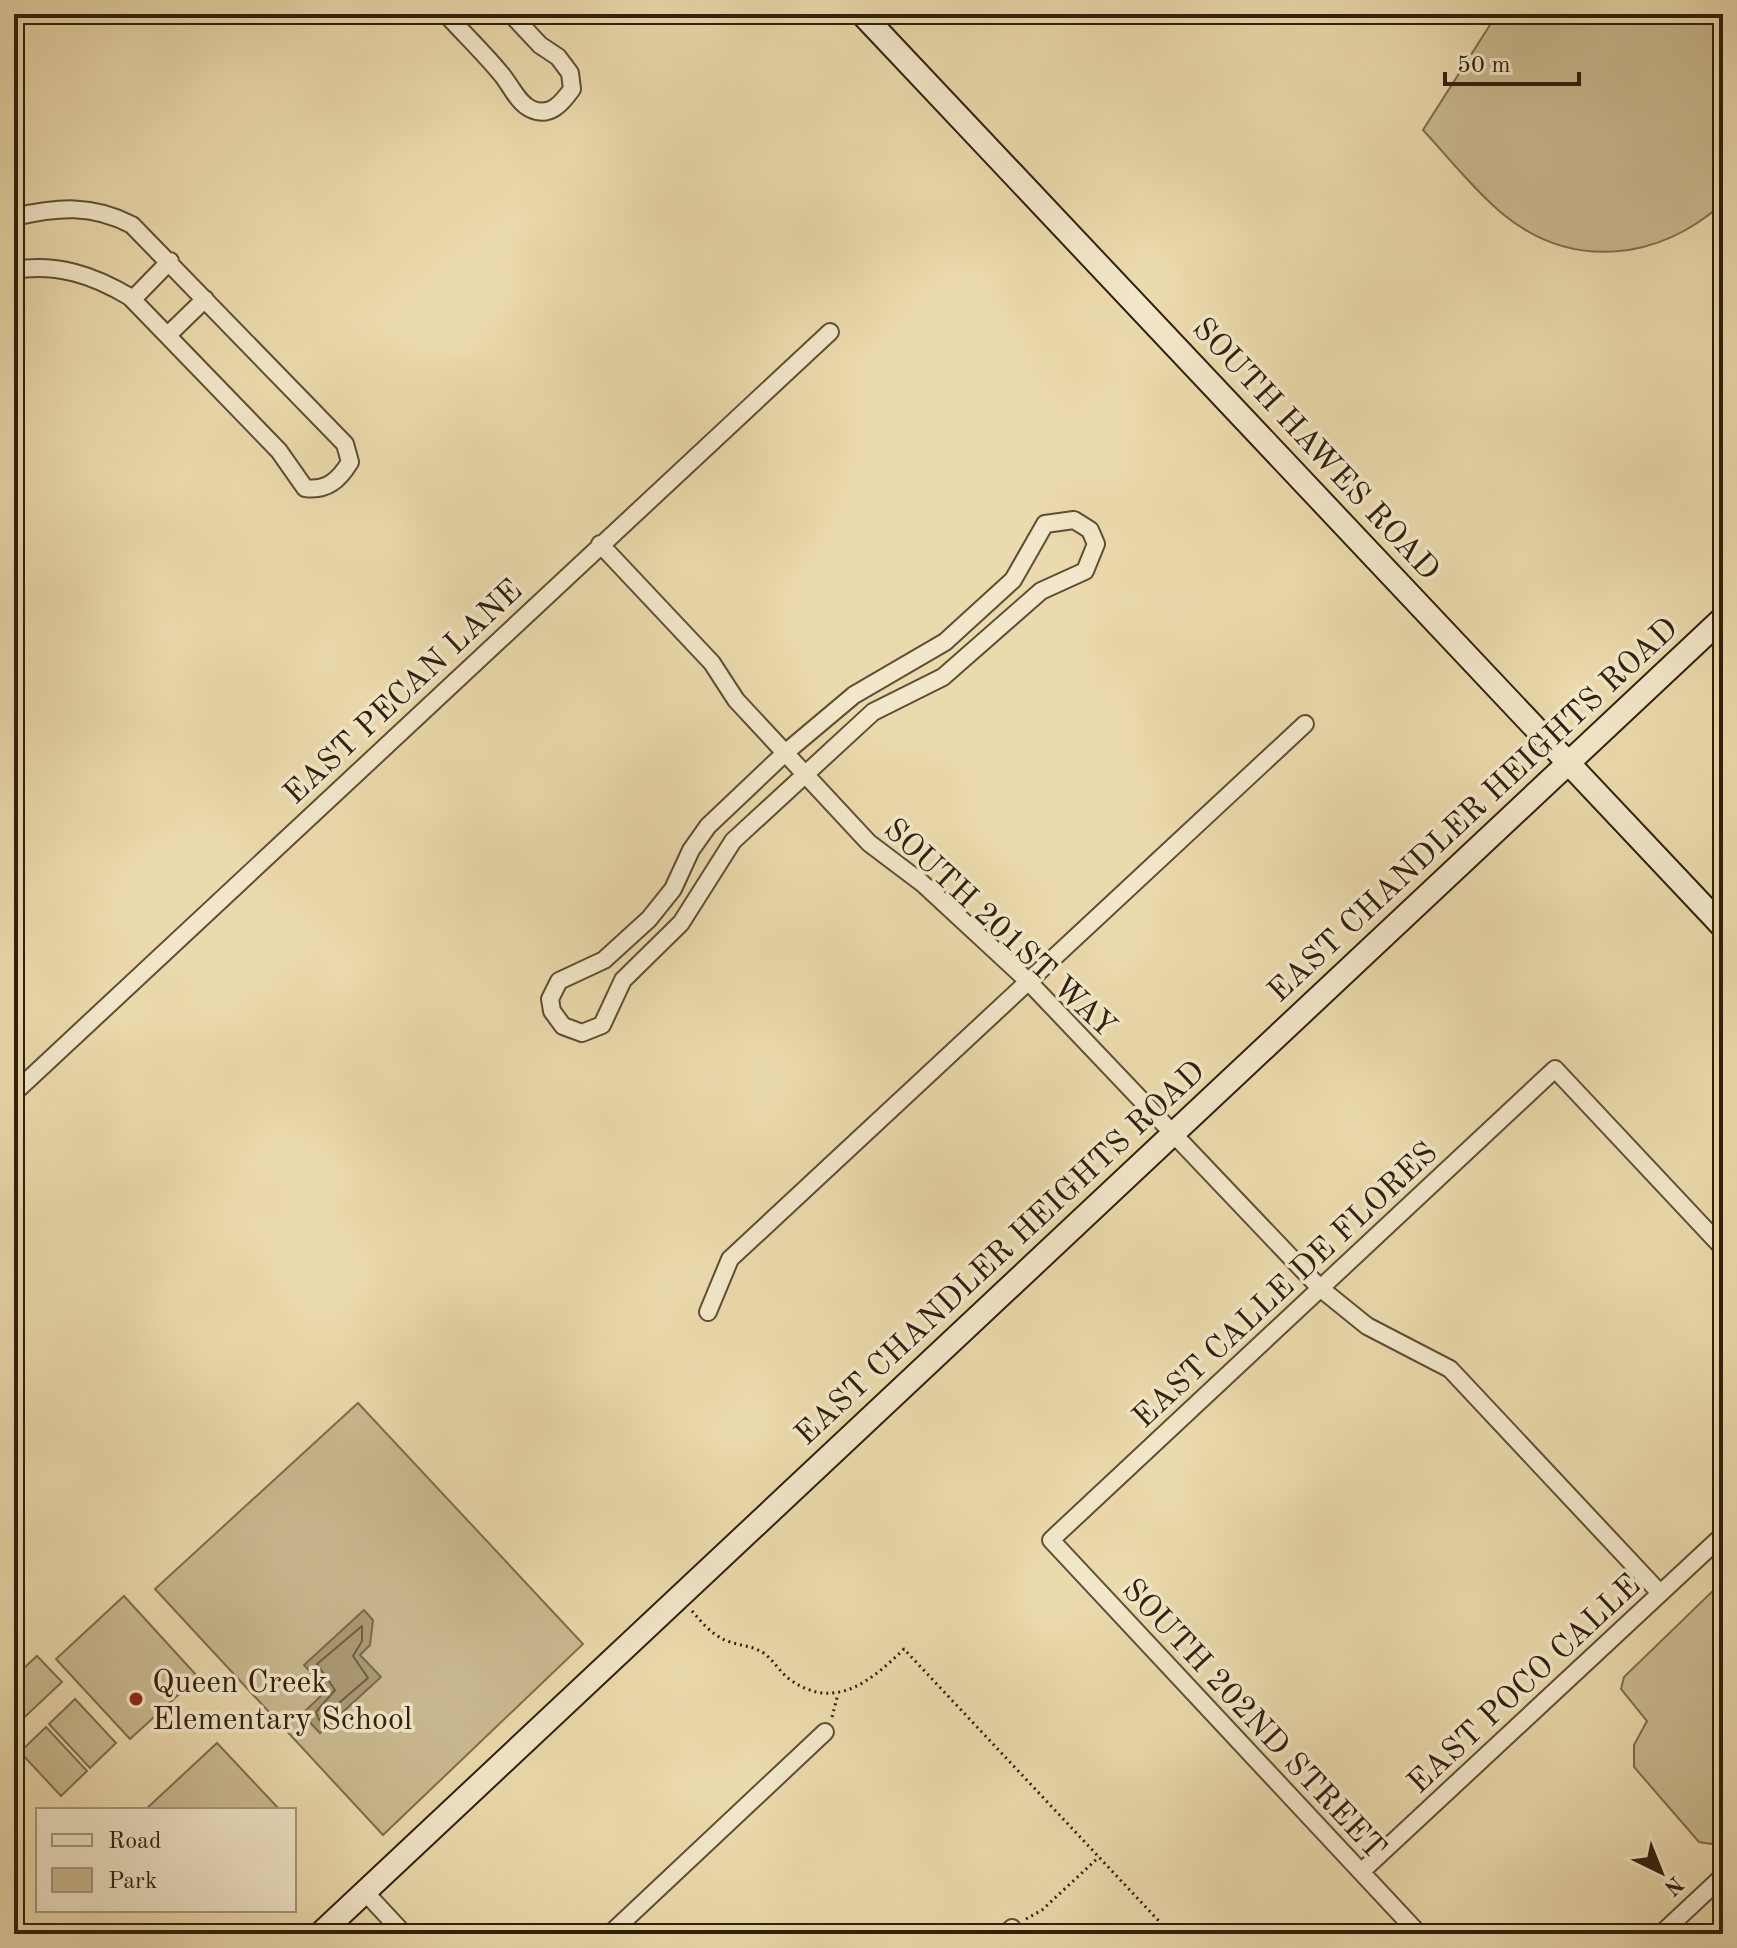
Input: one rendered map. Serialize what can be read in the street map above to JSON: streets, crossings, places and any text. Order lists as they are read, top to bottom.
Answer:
{
  "streets": {
    "main road": ["SOUTH HAWES ROAD", "EAST CHANDLER HEIGHTS ROAD"],
    "street": [
      "EAST PECAN LANE",
      "SOUTH 201ST WAY",
      "EAST CALLE DE FLORES",
      "EAST POCO CALLE",
      "SOUTH 202ND STREET"
    ]
  },
  "crossings": [
    ["SOUTH HAWES ROAD", "EAST CHANDLER HEIGHTS ROAD"],
    ["EAST PECAN LANE", "SOUTH 201ST WAY"],
    ["EAST CHANDLER HEIGHTS ROAD", "SOUTH 201ST WAY"],
    ["SOUTH 201ST WAY", "EAST CALLE DE FLORES"],
    ["SOUTH 201ST WAY", "EAST POCO CALLE"],
    ["EAST CALLE DE FLORES", "SOUTH 202ND STREET"],
    ["EAST POCO CALLE", "SOUTH 202ND STREET"]
  ],
  "places": ["Queen Creek Elementary School"],
  "legend": ["Road", "Park"],
  "scale_bar": "50 m",
  "north": "bottom right"
}
